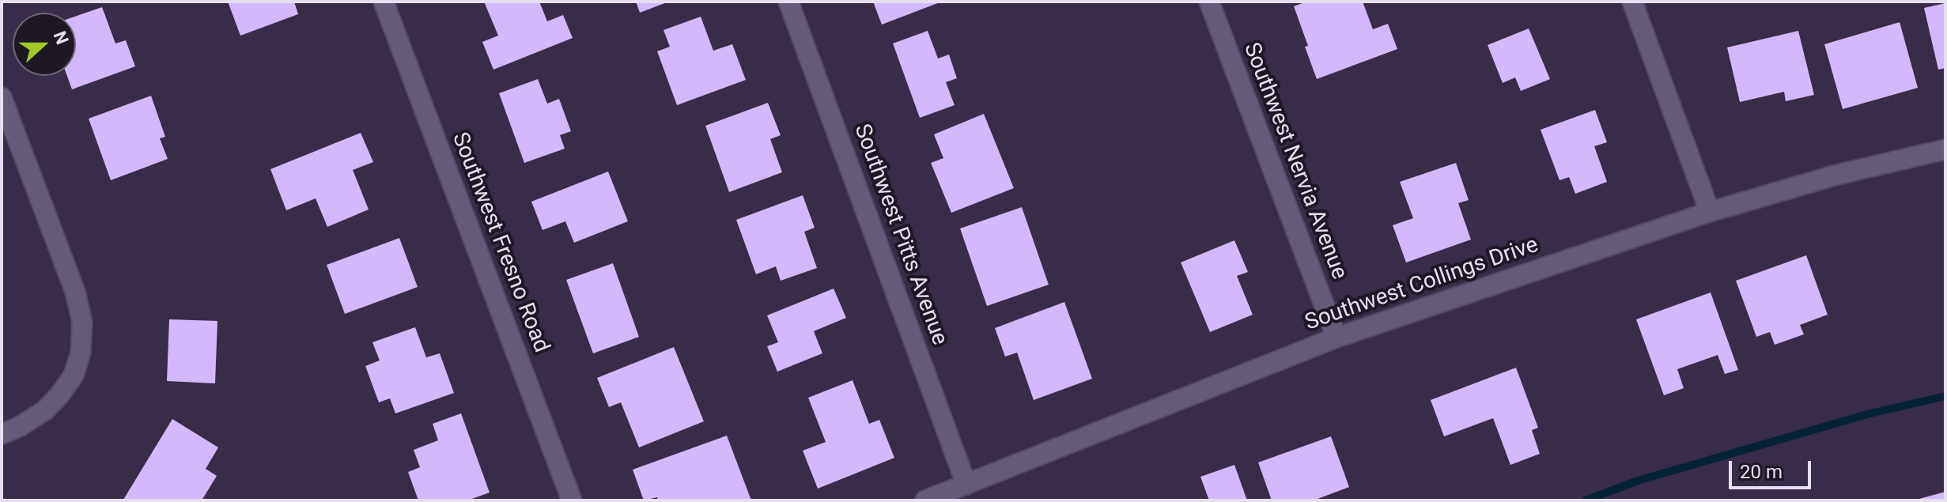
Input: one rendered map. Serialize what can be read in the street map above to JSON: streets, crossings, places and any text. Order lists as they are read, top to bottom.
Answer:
{
  "streets": {
    "street": [
      "Southwest Nervia Avenue",
      "Southwest Pitts Avenue",
      "Southwest Fresno Road",
      "Southwest Collings Drive"
    ]
  },
  "crossings": [
    ["Southwest Nervia Avenue", "Southwest Collings Drive"],
    ["Southwest Pitts Avenue", "Southwest Collings Drive"]
  ],
  "scale_bar": "20 m",
  "north": "right"
}
